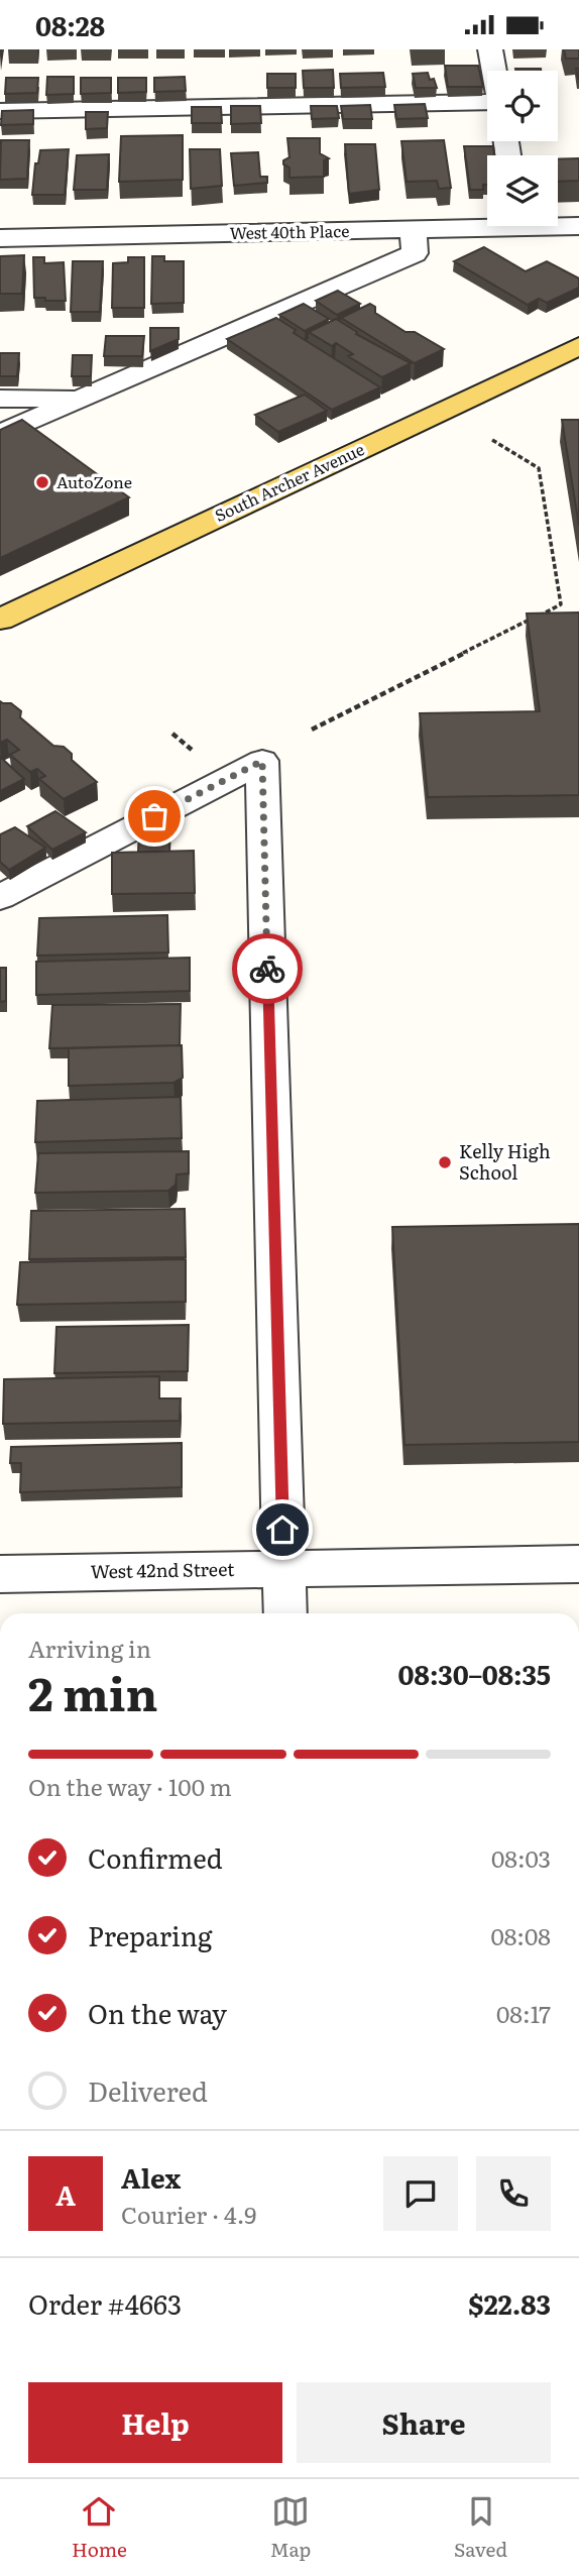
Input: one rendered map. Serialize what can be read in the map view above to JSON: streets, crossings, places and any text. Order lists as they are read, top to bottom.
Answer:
{
  "streets": {
    "main road": ["South Archer Avenue"],
    "street": ["West 40th Place", "West 42nd Street"]
  },
  "places": ["AutoZone", "Kelly High School"],
  "page": {
    "status": "08:28",
    "heading": ["2 min", "Arriving in", "08:30–08:35"],
    "panel": [
      "Alex",
      "Courier · 4.9",
      "Order #4663",
      "$22.83"
    ],
    "bar": "On the way · 100 m",
    "list": [
      ["Confirmed", "08:03"],
      ["Preparing", "08:08"],
      ["On the way", "08:17"],
      "Delivered"
    ],
    "round": "A",
    "buttons": ["Help", "Share"],
    "tabs": ["Home", "Map", "Saved"]
  }
}
